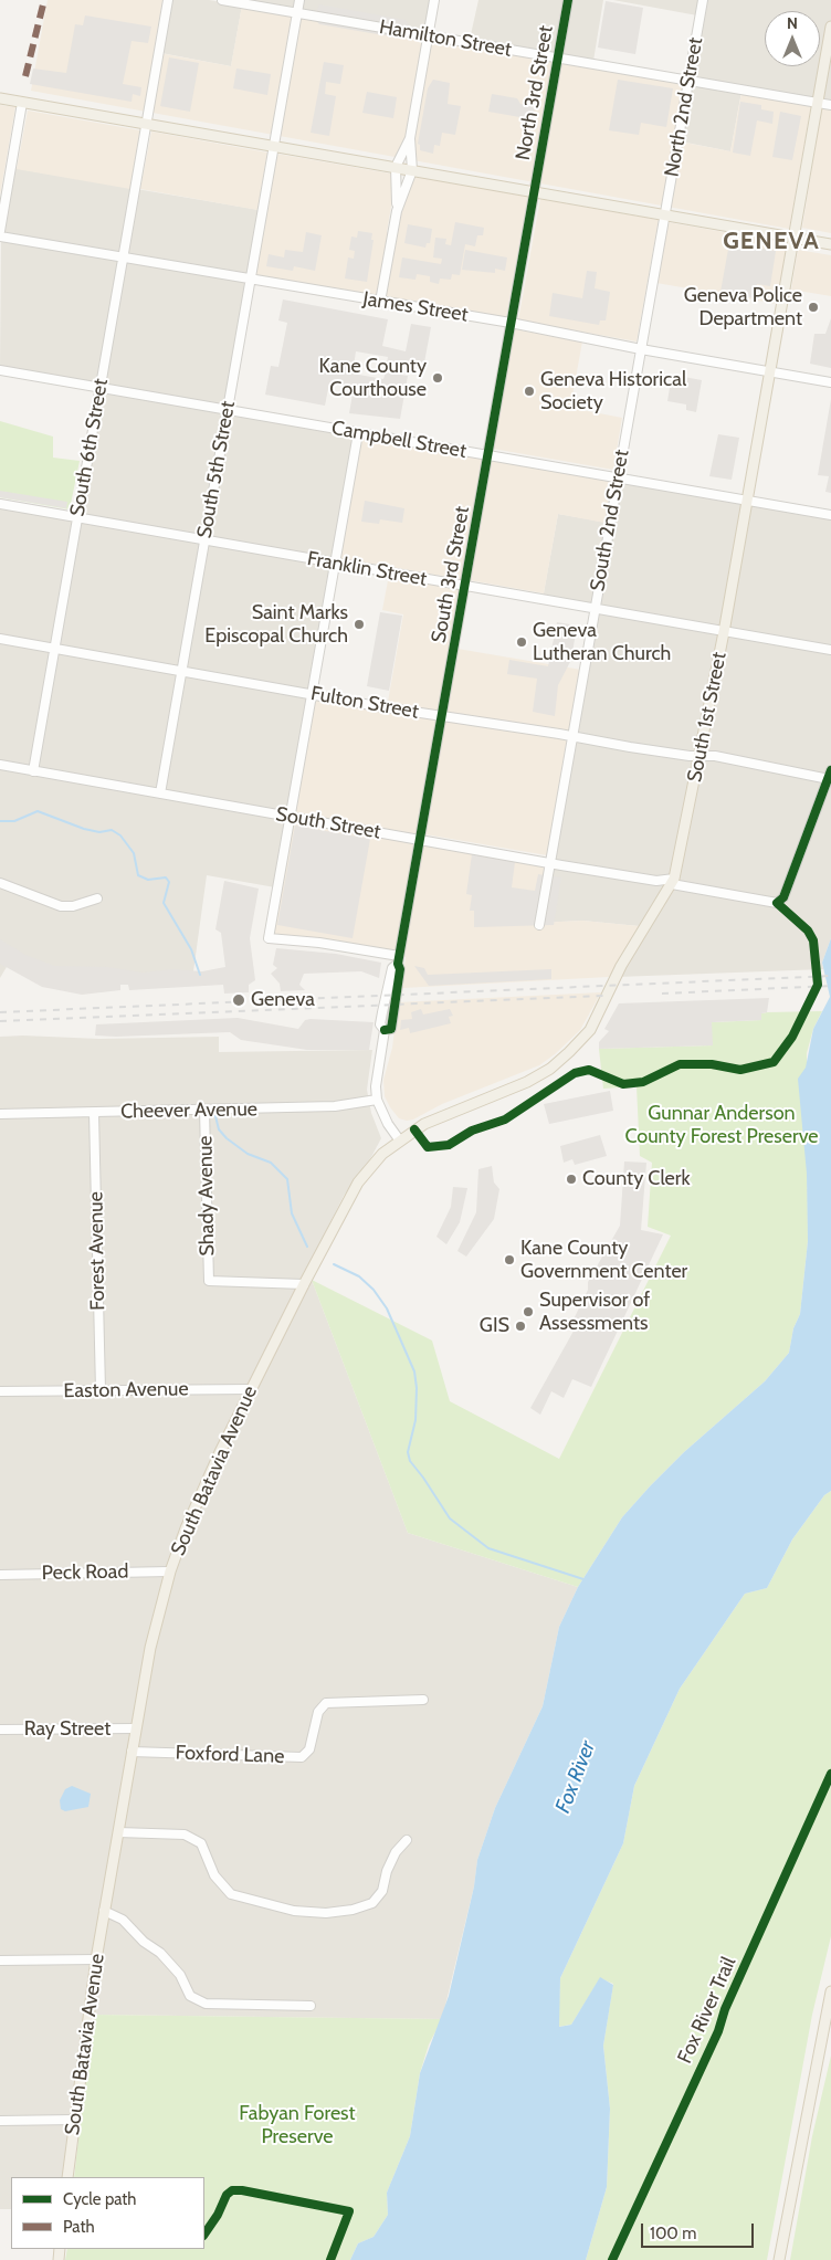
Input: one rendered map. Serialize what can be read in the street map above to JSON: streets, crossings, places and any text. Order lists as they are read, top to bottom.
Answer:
{
  "streets": {
    "main road": ["South 1st Street", "South Batavia Avenue"],
    "street": [
      "Hamilton Street",
      "North 3rd Street",
      "North 2nd Street",
      "James Street",
      "Campbell Street",
      "South 6th Street",
      "South 5th Street",
      "South 2nd Street",
      "Franklin Street",
      "South 3rd Street",
      "Fulton Street",
      "South Street",
      "Cheever Avenue",
      "Shady Avenue",
      "Forest Avenue",
      "Easton Avenue",
      "Peck Road",
      "Ray Street",
      "Foxford Lane"
    ],
    "cycle path": ["Fox River Trail"]
  },
  "crossings": [
    ["Hamilton Street", "North 3rd Street"],
    ["Hamilton Street", "North 2nd Street"],
    ["Hamilton Street", "South 5th Street"],
    ["Hamilton Street", "South 1st Street"],
    ["North 3rd Street", "South 3rd Street"],
    ["North 2nd Street", "South 2nd Street"],
    ["James Street", "South 6th Street"],
    ["James Street", "South 5th Street"],
    ["James Street", "South 2nd Street"],
    ["James Street", "South 3rd Street"],
    ["James Street", "South 1st Street"],
    ["Campbell Street", "South 6th Street"],
    ["Campbell Street", "South 5th Street"],
    ["Campbell Street", "South 2nd Street"],
    ["Campbell Street", "South 3rd Street"],
    ["Campbell Street", "South 1st Street"],
    ["South 6th Street", "Franklin Street"],
    ["South 6th Street", "Fulton Street"],
    ["South 6th Street", "South Street"],
    ["South 5th Street", "Franklin Street"],
    ["South 5th Street", "Fulton Street"],
    ["South 5th Street", "South Street"],
    ["South 2nd Street", "Franklin Street"],
    ["South 2nd Street", "Fulton Street"],
    ["South 2nd Street", "South Street"],
    ["Franklin Street", "South 3rd Street"],
    ["Franklin Street", "South 1st Street"],
    ["South 3rd Street", "Fulton Street"],
    ["South 3rd Street", "South Street"],
    ["South 3rd Street", "Cheever Avenue"],
    ["South 3rd Street", "South Batavia Avenue"],
    ["Fulton Street", "South 1st Street"],
    ["Fulton Street", "South Street"],
    ["South 1st Street", "South Street"],
    ["South 1st Street", "South Batavia Avenue"],
    ["Cheever Avenue", "Shady Avenue"],
    ["Cheever Avenue", "Forest Avenue"],
    ["Shady Avenue", "South Batavia Avenue"],
    ["Forest Avenue", "Easton Avenue"],
    ["Easton Avenue", "South Batavia Avenue"],
    ["South Batavia Avenue", "Peck Road"],
    ["South Batavia Avenue", "Ray Street"],
    ["South Batavia Avenue", "Foxford Lane"]
  ],
  "districts": ["GENEVA"],
  "water": ["Fox River"],
  "parks": ["Gunnar Anderson County Forest Preserve", "Fabyan Forest Preserve"],
  "places": [
    "Geneva Police Department",
    "Kane County Courthouse",
    "Geneva Historical Society",
    "Saint Marks Episcopal Church",
    "Geneva Lutheran Church",
    "Geneva",
    "County Clerk",
    "Kane County Government Center",
    "Supervisor of Assessments",
    "GIS"
  ],
  "legend": ["Cycle path", "Path"],
  "scale_bar": "100 m",
  "north": "top"
}
